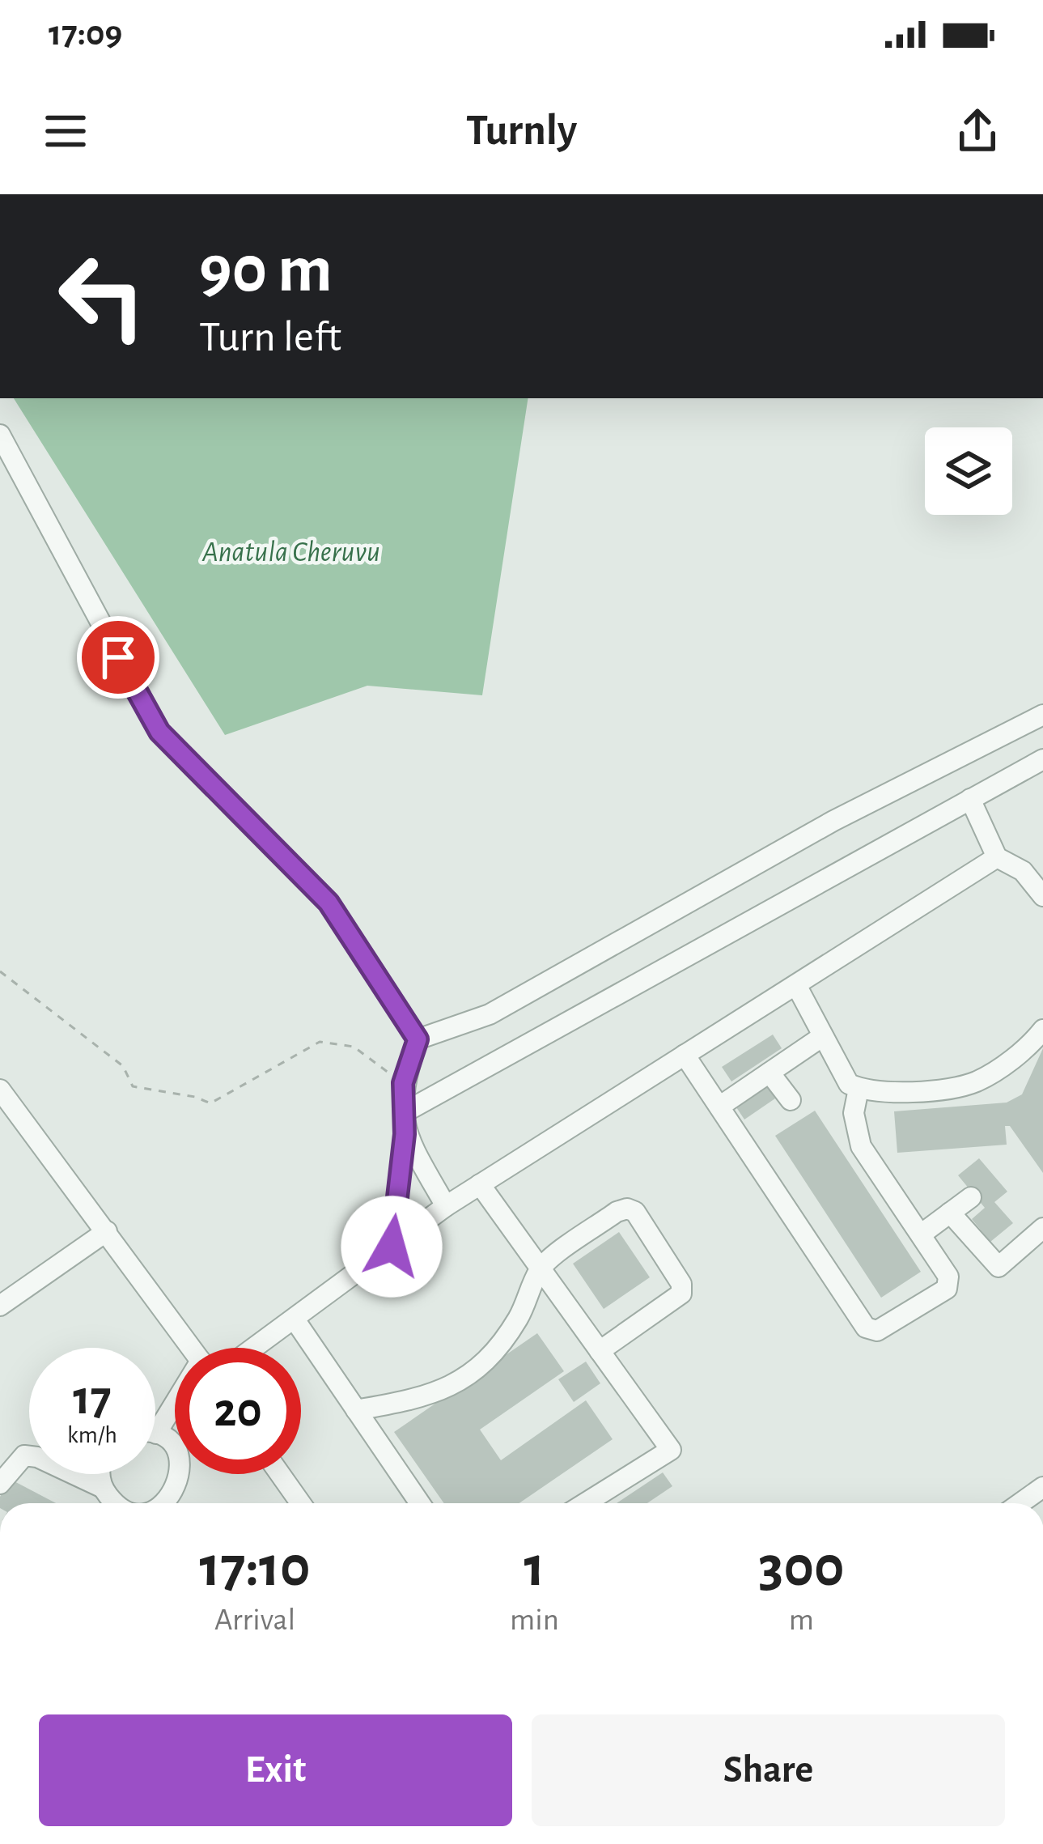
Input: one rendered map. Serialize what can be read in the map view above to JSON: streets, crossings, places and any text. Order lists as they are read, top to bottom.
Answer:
{
  "water": ["Anatula Cheruvu"],
  "page": {
    "status": "17:09",
    "header": "Turnly",
    "turn": ["90 m", "Turn left"],
    "speed": "17 km/h",
    "limit": "20",
    "eta": [
      "17:10",
      "Arrival",
      "1",
      "min",
      "300",
      "m"
    ],
    "buttons": ["Exit", "Share"]
  }
}
